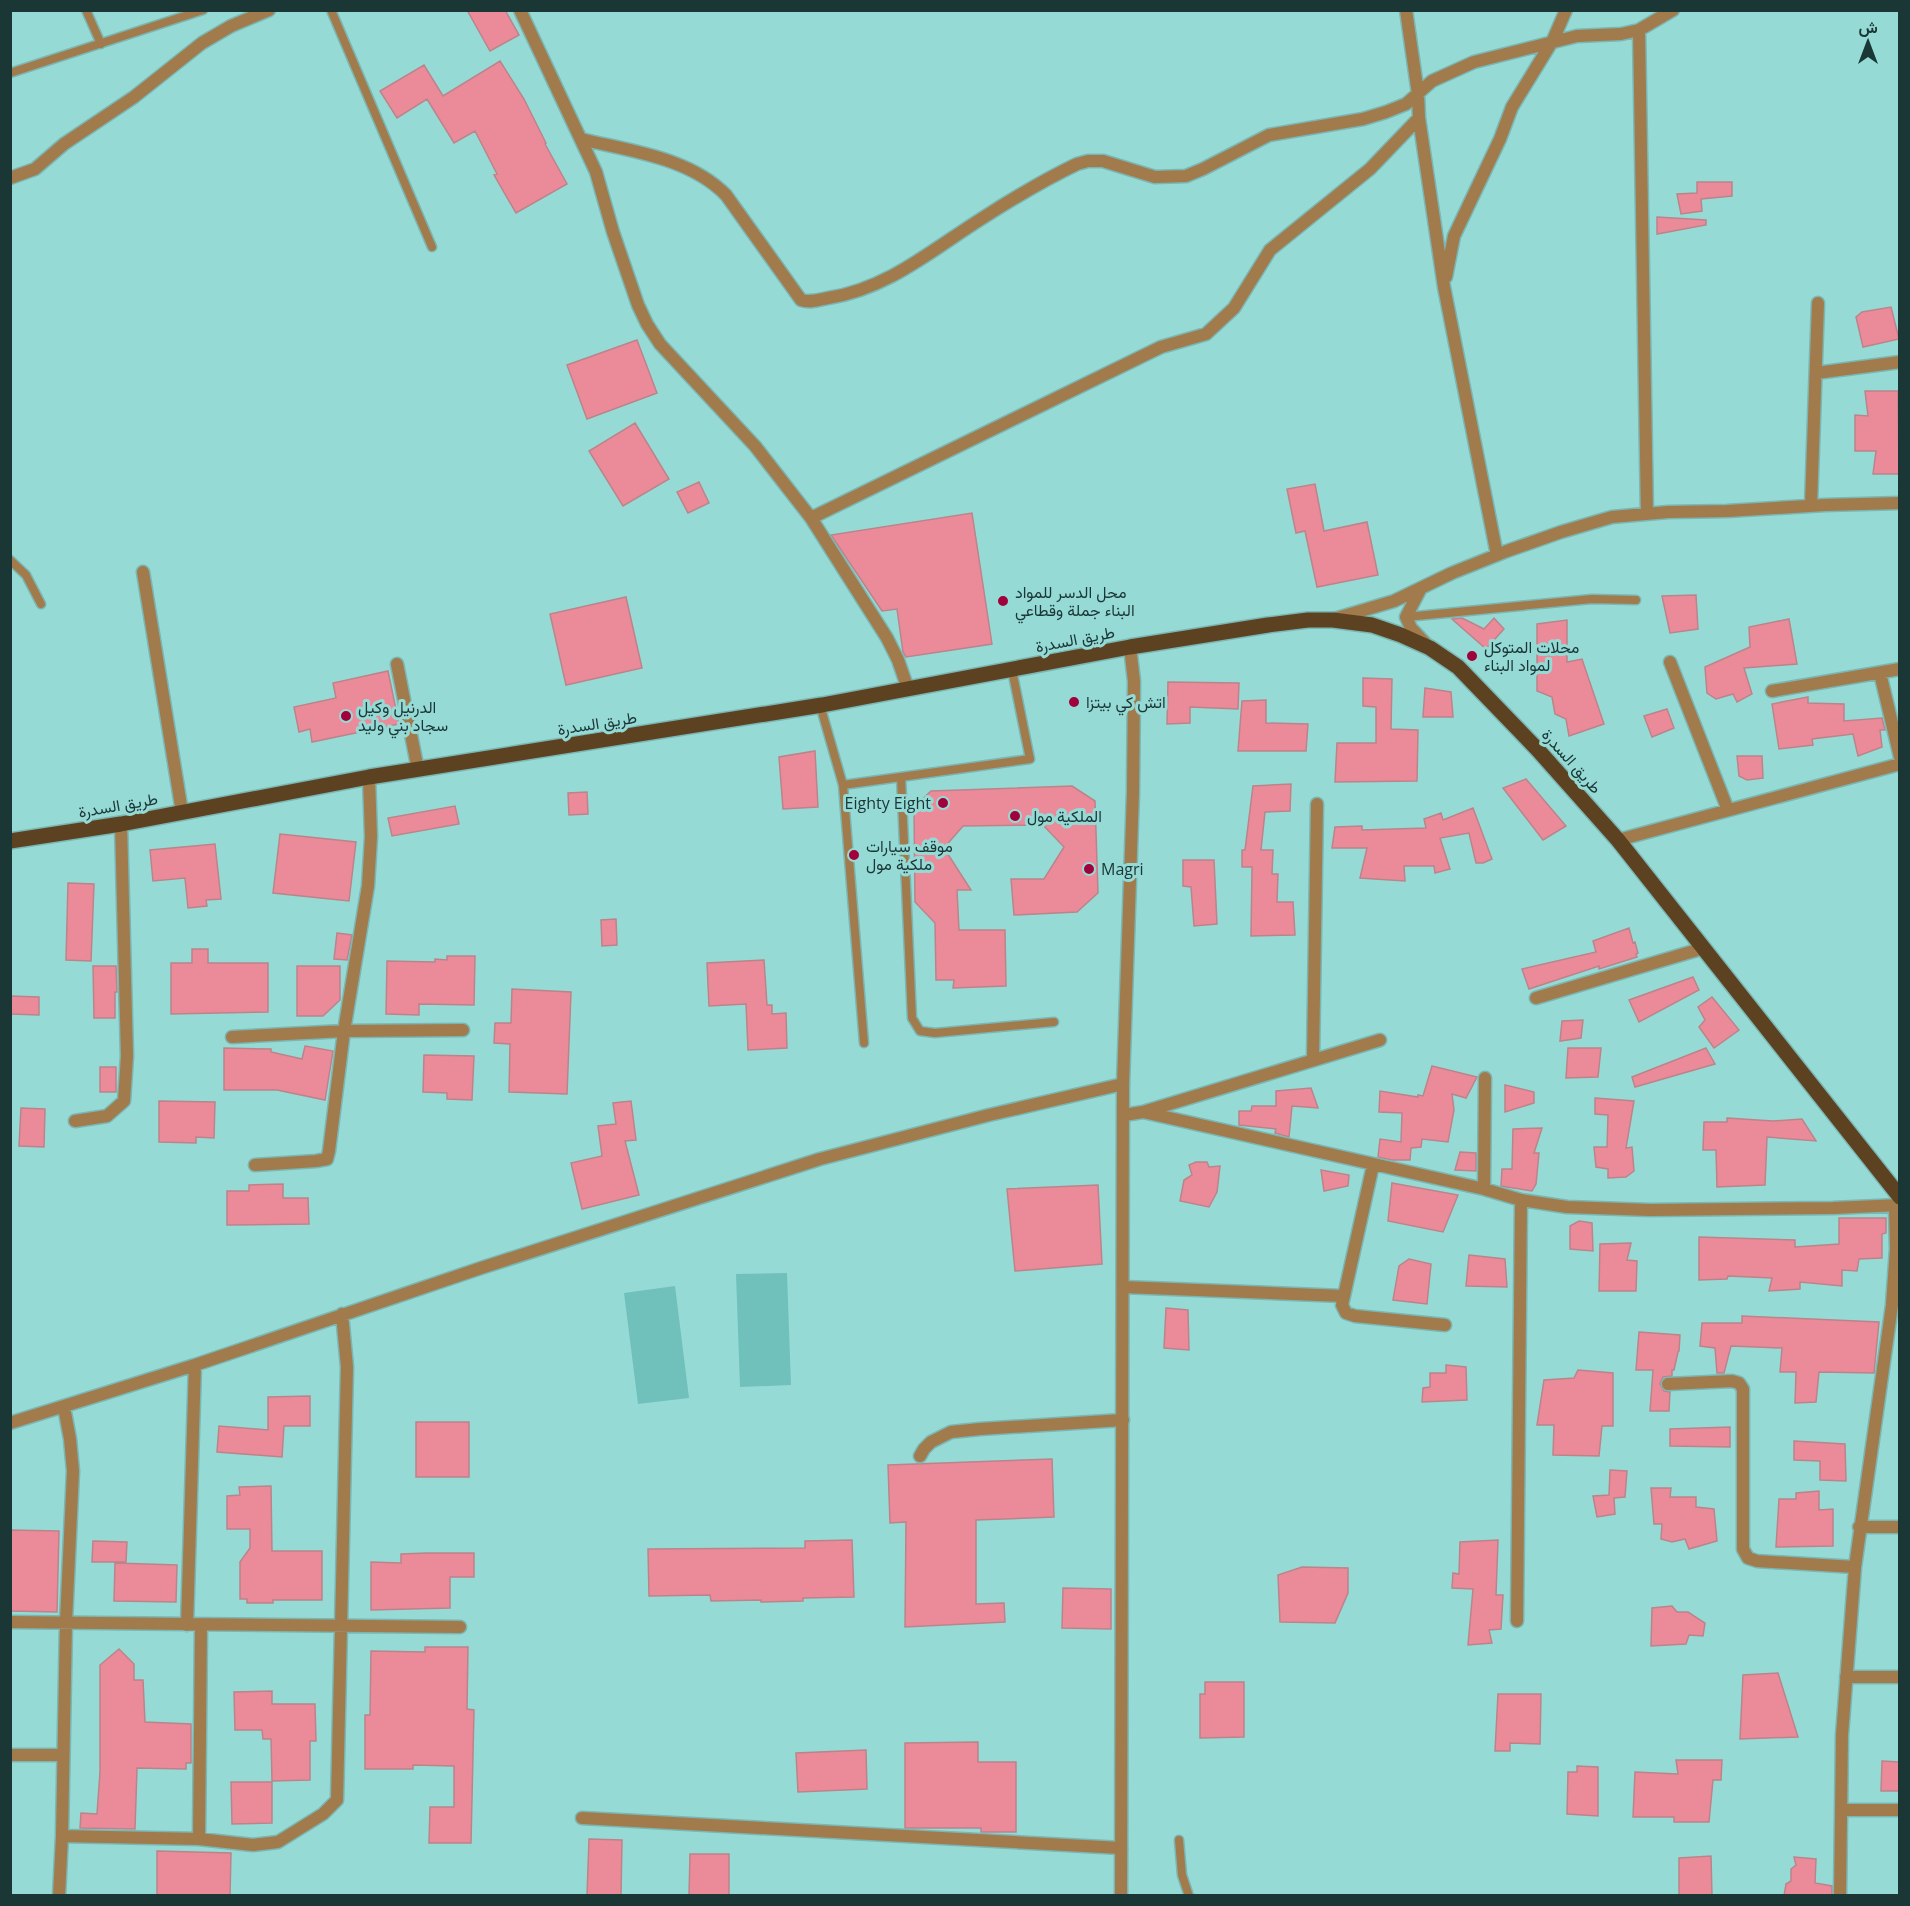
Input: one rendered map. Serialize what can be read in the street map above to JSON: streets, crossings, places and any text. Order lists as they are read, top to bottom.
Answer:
{
  "streets": {
    "main road": ["طريق السدرة"]
  },
  "places": [
    "محل الدسر للمواد البناء جملة وقطاعي",
    "محلات المتوكل لمواد البناء",
    "اتش كي بيتزا",
    "الدرنيل وكيل سجاد بني وليد",
    "Eighty Eight",
    "الملكية مول",
    "موقف سيارات ملكية مول",
    "Magri"
  ],
  "north": "top"
}
